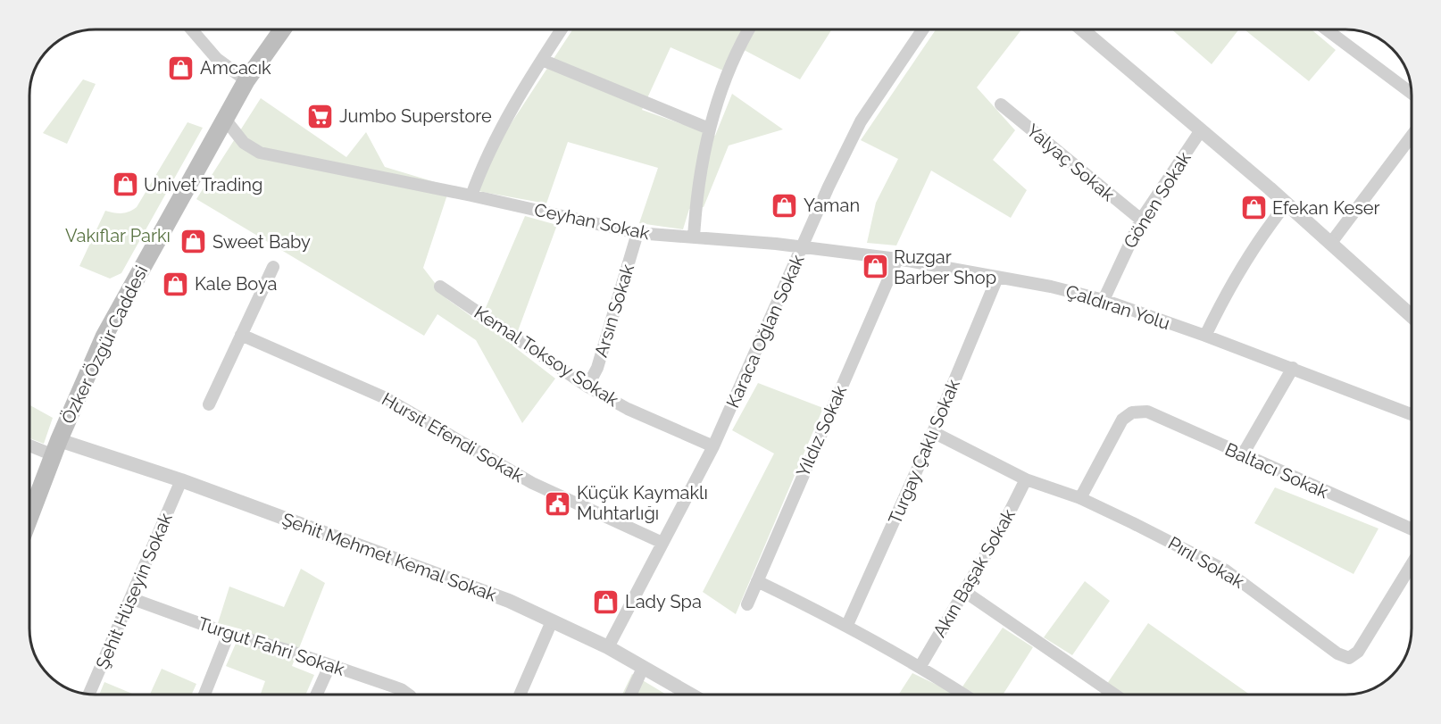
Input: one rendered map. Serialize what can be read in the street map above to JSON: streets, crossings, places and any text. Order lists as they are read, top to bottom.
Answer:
{
  "streets": {
    "main road": ["Özker Özgür Caddesi"],
    "street": [
      "Yalyaç Sokak",
      "Gönen Sokak",
      "Ceyhan Sokak",
      "Çaldıran Yolu",
      "Arsın Sokak",
      "Karaca Oğlan Sokak",
      "Kemal Toksoy Sokak",
      "Yıldız Sokak",
      "Hursıt Efendi Sokak",
      "Turgay Çaklı Sokak",
      "Baltacı Sokak",
      "Şehit Mehmet Kemal Sokak",
      "Pırıl Sokak",
      "Akın Başak Sokak",
      "Şehit Hüseyin Sokak",
      "Turgut Fahri Sokak"
    ]
  },
  "crossings": [
    ["Yalyaç Sokak", "Gönen Sokak"],
    ["Gönen Sokak", "Çaldıran Yolu"],
    ["Ceyhan Sokak", "Çaldıran Yolu"],
    ["Ceyhan Sokak", "Arsın Sokak"],
    ["Ceyhan Sokak", "Karaca Oğlan Sokak"],
    ["Ceyhan Sokak", "Özker Özgür Caddesi"],
    ["Çaldıran Yolu", "Karaca Oğlan Sokak"],
    ["Çaldıran Yolu", "Yıldız Sokak"],
    ["Çaldıran Yolu", "Turgay Çaklı Sokak"],
    ["Arsın Sokak", "Kemal Toksoy Sokak"],
    ["Karaca Oğlan Sokak", "Kemal Toksoy Sokak"],
    ["Karaca Oğlan Sokak", "Hursıt Efendi Sokak"],
    ["Karaca Oğlan Sokak", "Şehit Mehmet Kemal Sokak"],
    ["Özker Özgür Caddesi", "Şehit Mehmet Kemal Sokak"],
    ["Turgay Çaklı Sokak", "Pırıl Sokak"],
    ["Baltacı Sokak", "Pırıl Sokak"],
    ["Şehit Mehmet Kemal Sokak", "Şehit Hüseyin Sokak"],
    ["Pırıl Sokak", "Akın Başak Sokak"],
    ["Şehit Hüseyin Sokak", "Turgut Fahri Sokak"]
  ],
  "parks": ["Vakıflar Parkı"],
  "places": {
    "shop": [
      "Amcacık",
      "Univet Trading",
      "Yaman",
      "Efekan Keser",
      "Sweet Baby",
      "Ruzgar Barber Shop",
      "Kale Boya",
      "Lady Spa"
    ],
    "supermarket": ["Jumbo Superstore"],
    "public building": ["Küçük Kaymaklı Muhtarlığı"]
  }
}
